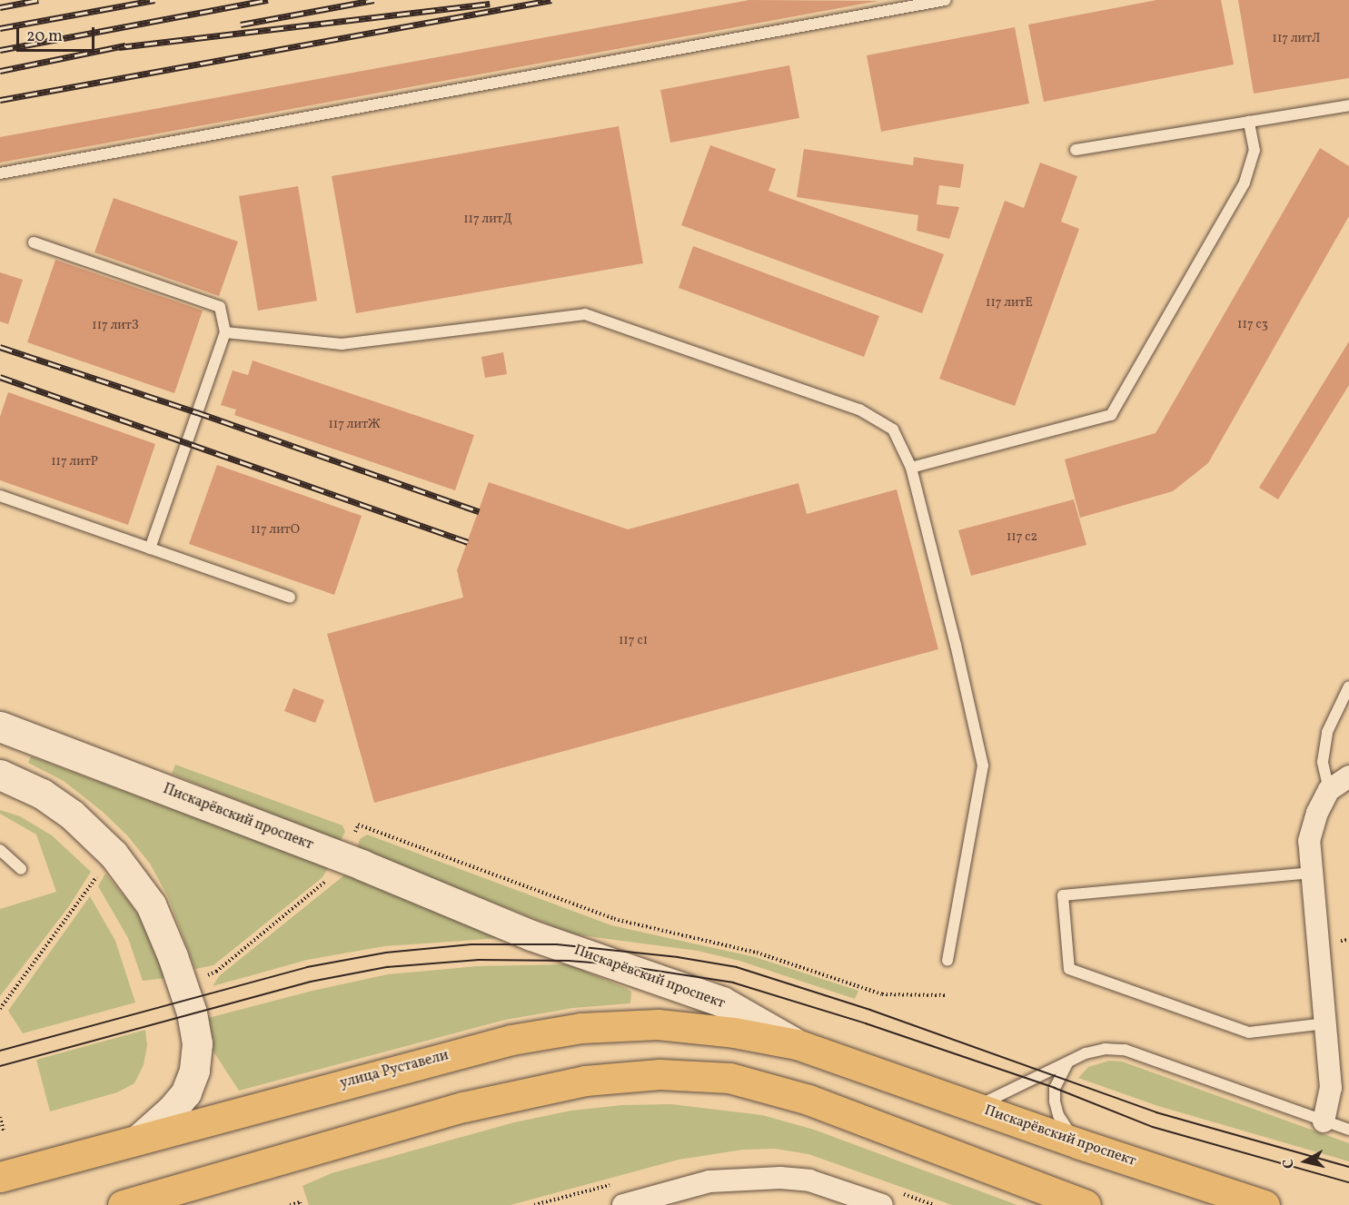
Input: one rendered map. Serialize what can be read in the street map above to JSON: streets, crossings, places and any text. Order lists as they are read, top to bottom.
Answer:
{
  "streets": {
    "main road": ["Пискарёвский проспект", "улица Руставели"]
  },
  "crossings": [
    ["Пискарёвский проспект", "улица Руставели"]
  ],
  "house_numbers": [
    "117 литЛ",
    "117 литД",
    "117 литЕ",
    "117 с3",
    "117 литЗ",
    "117 литЖ",
    "117 литР",
    "117 литО",
    "117 с2",
    "117 с1"
  ],
  "scale_bar": "20 m",
  "north": "left"
}
